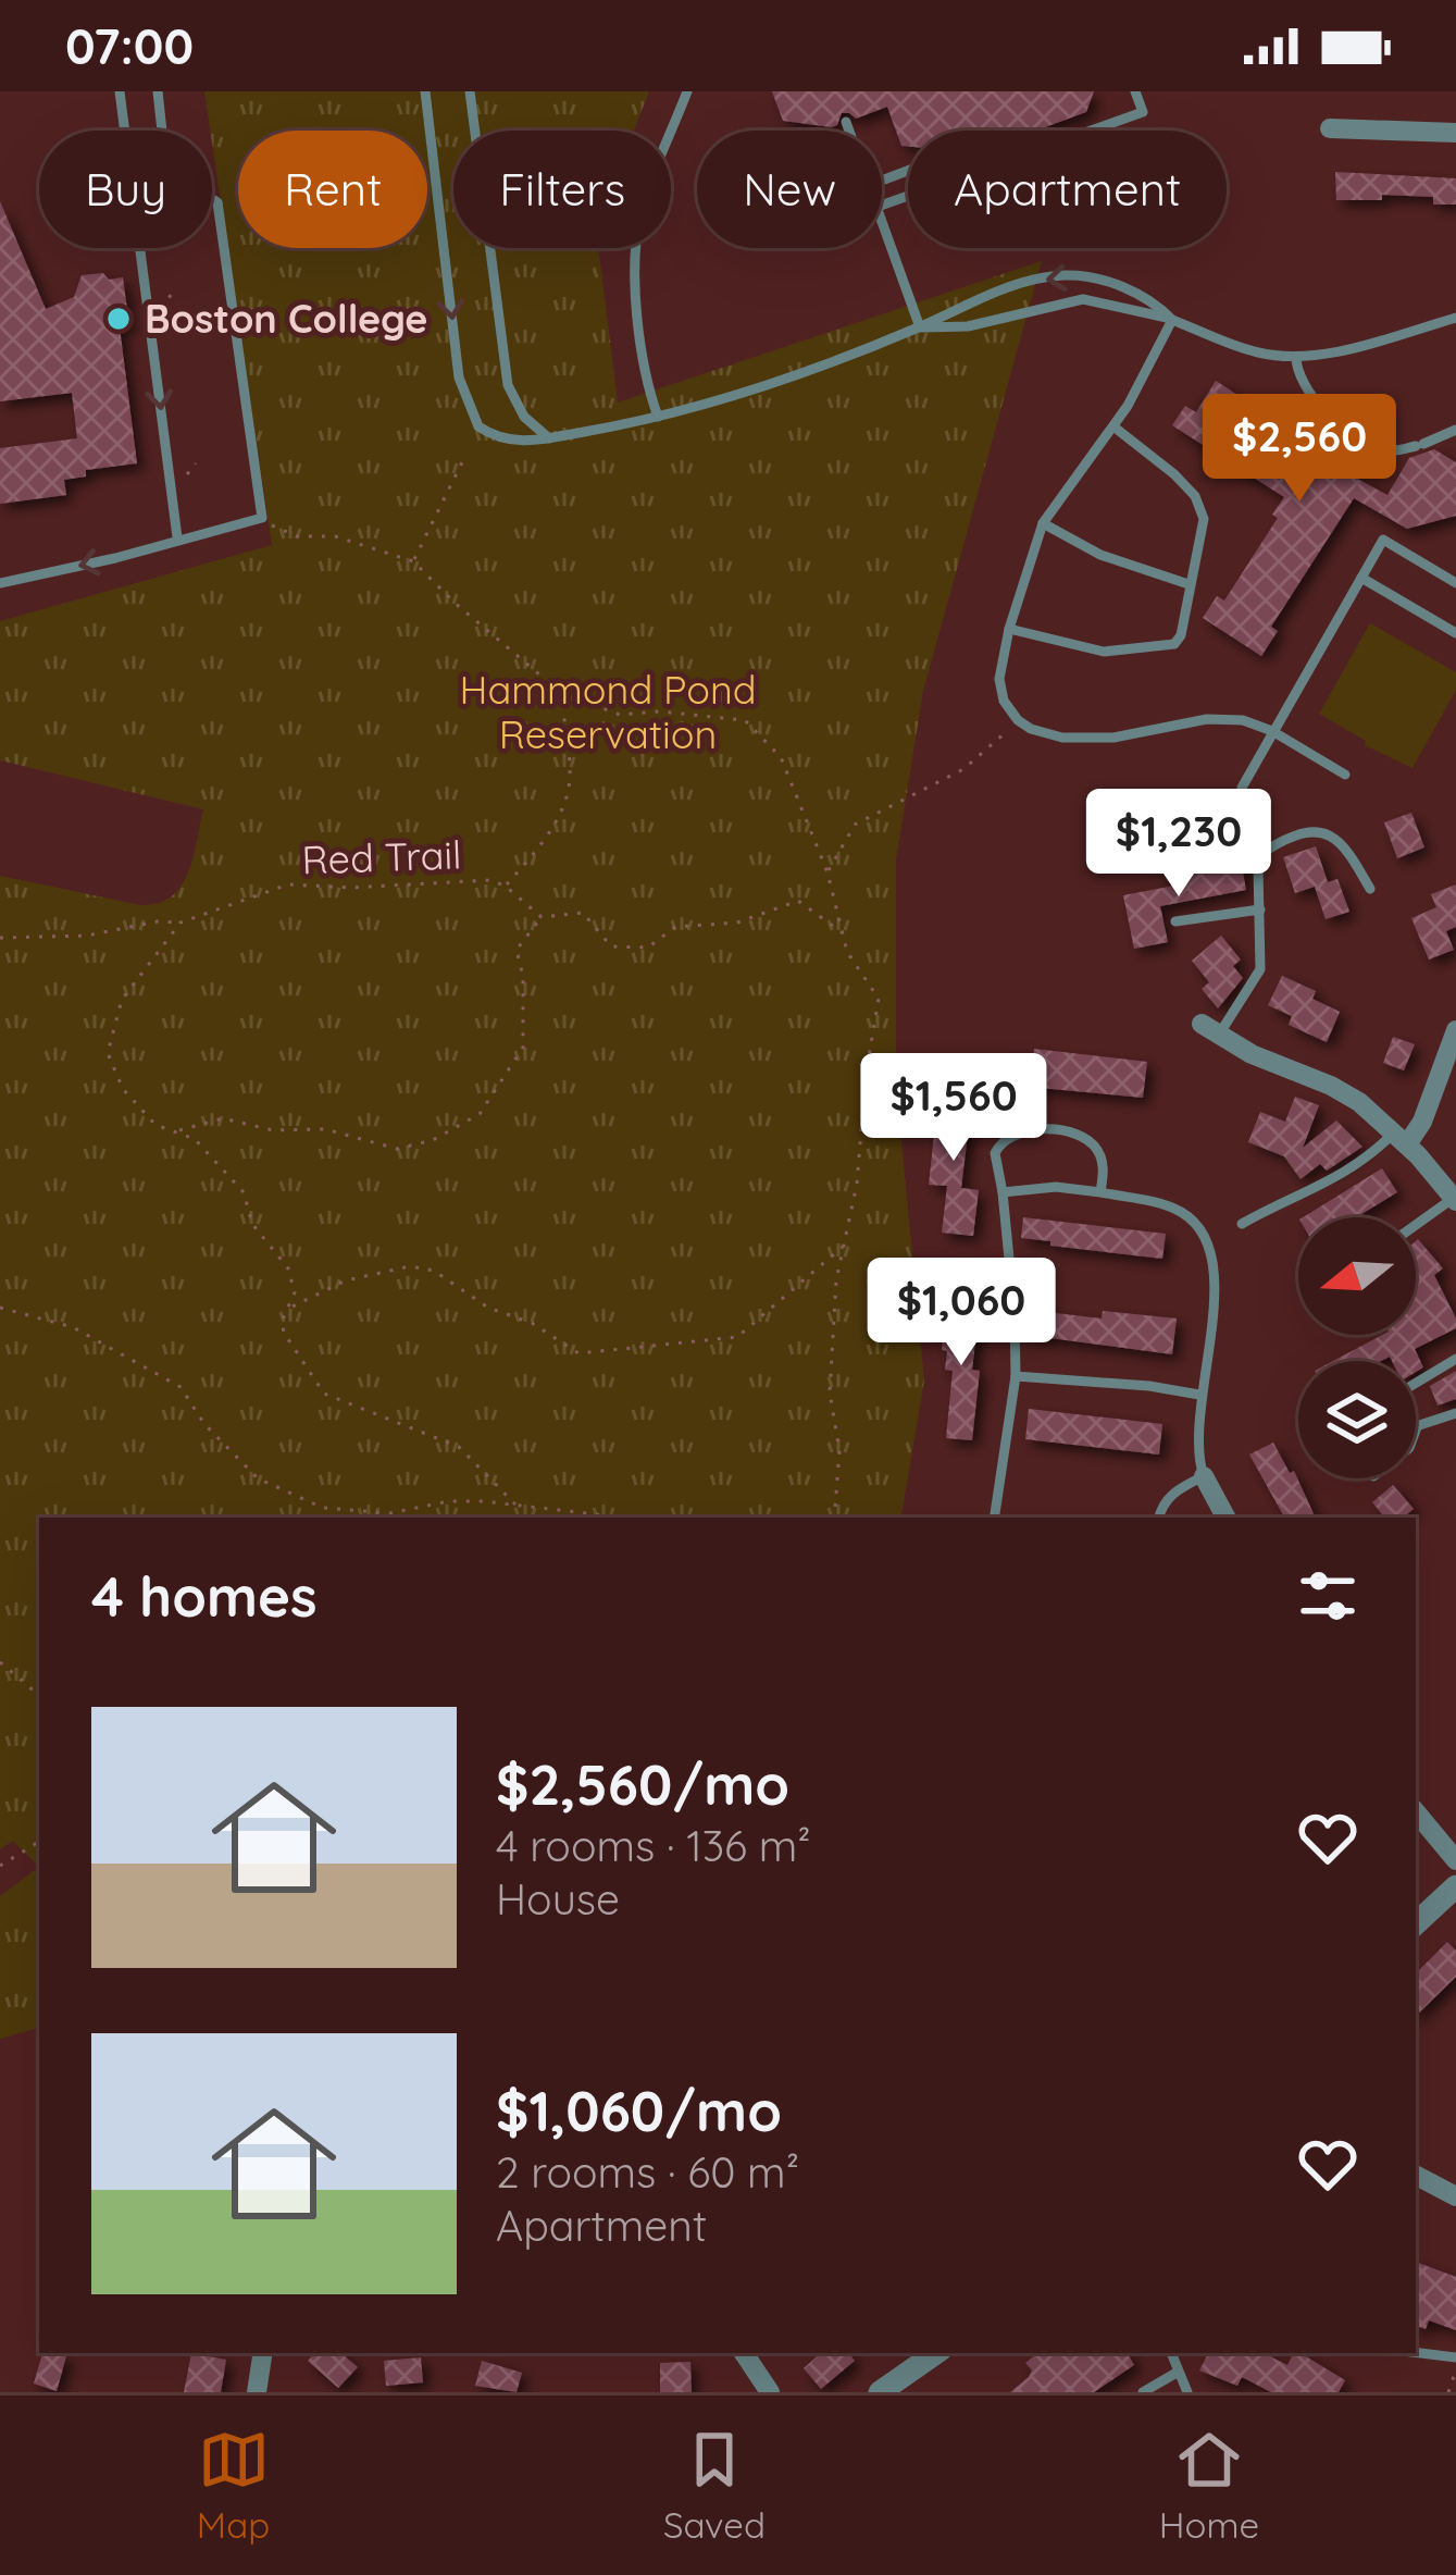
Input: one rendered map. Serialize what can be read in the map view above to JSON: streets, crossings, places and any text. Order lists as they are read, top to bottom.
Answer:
{
  "streets": {
    "path": ["Red Trail"]
  },
  "parks": ["Hammond Pond Reservation"],
  "places": ["Boston College"],
  "north": "left",
  "page": {
    "status": "07:00",
    "chip": [
      "Buy",
      "Rent",
      "Filters",
      "New",
      "Apartment"
    ],
    "price": [
      "$2,560",
      "$1,230",
      "$1,560",
      "$1,060"
    ],
    "heading": "4 homes",
    "list": [
      {
        "name": "$2,560/mo",
        "note": "4 rooms · 136 m² · House"
      },
      {
        "name": "$1,060/mo",
        "note": "2 rooms · 60 m² · Apartment"
      }
    ],
    "tabs": ["Map", "Saved", "Home"]
  }
}
